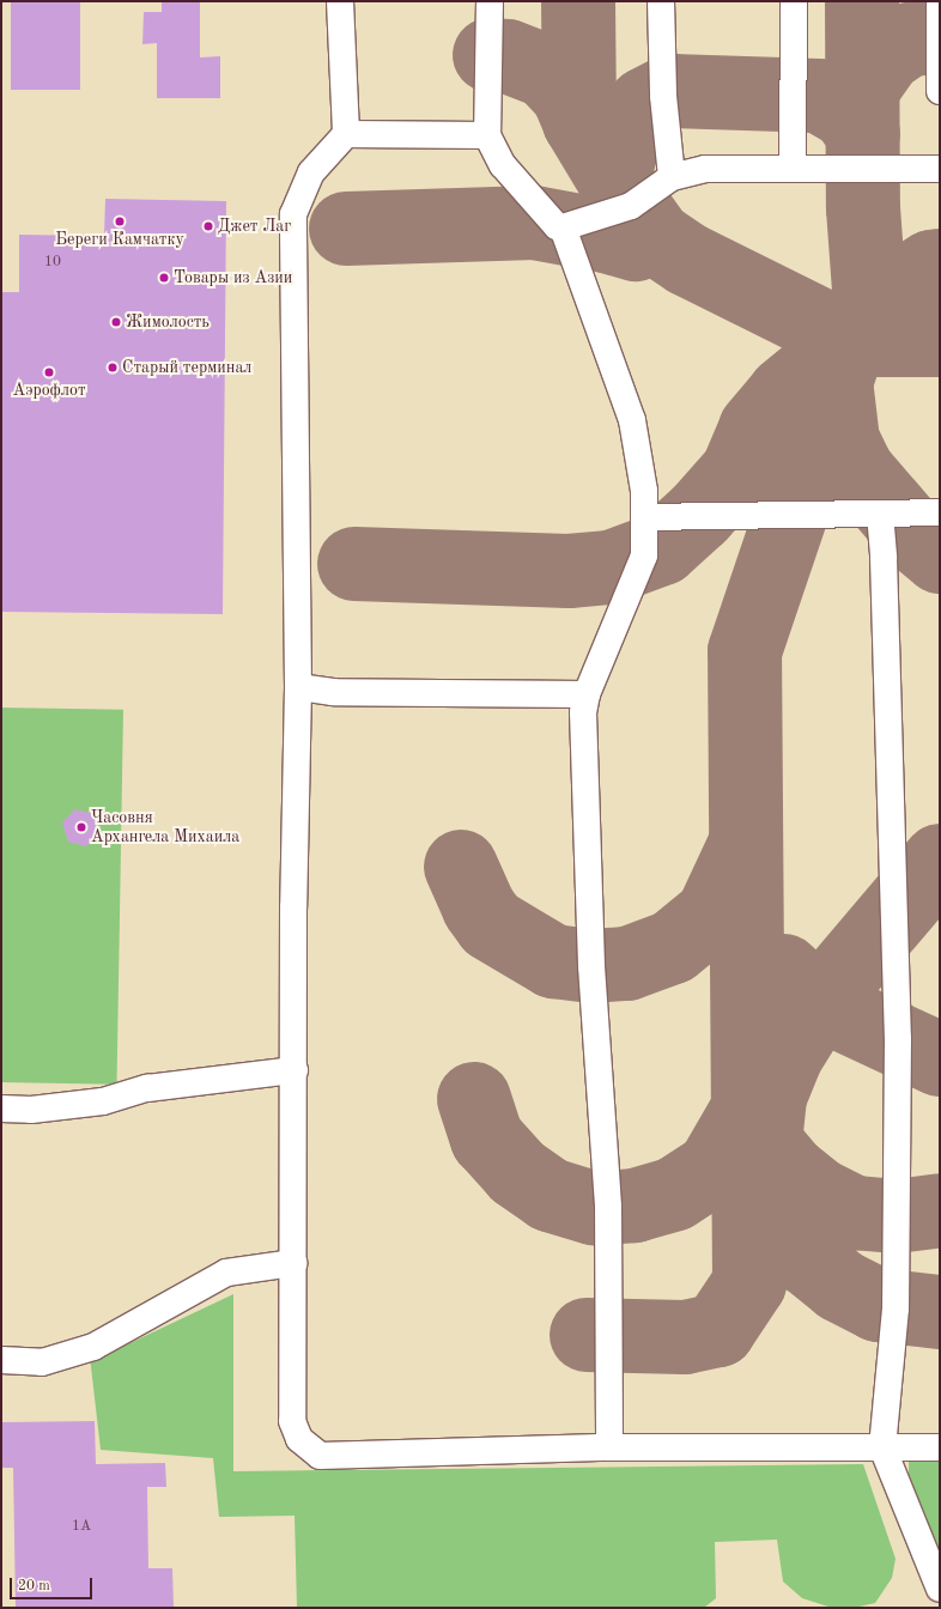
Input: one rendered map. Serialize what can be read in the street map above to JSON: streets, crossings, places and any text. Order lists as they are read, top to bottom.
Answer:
{
  "places": [
    "Береги Камчатку",
    "Джет Лаг",
    "Товары из Азии",
    "Жимолость",
    "Старый терминал",
    "Аэрофлот",
    "Часовня Архангела Михаила"
  ],
  "house_numbers": ["10", "1А"],
  "scale_bar": "20 m"
}
